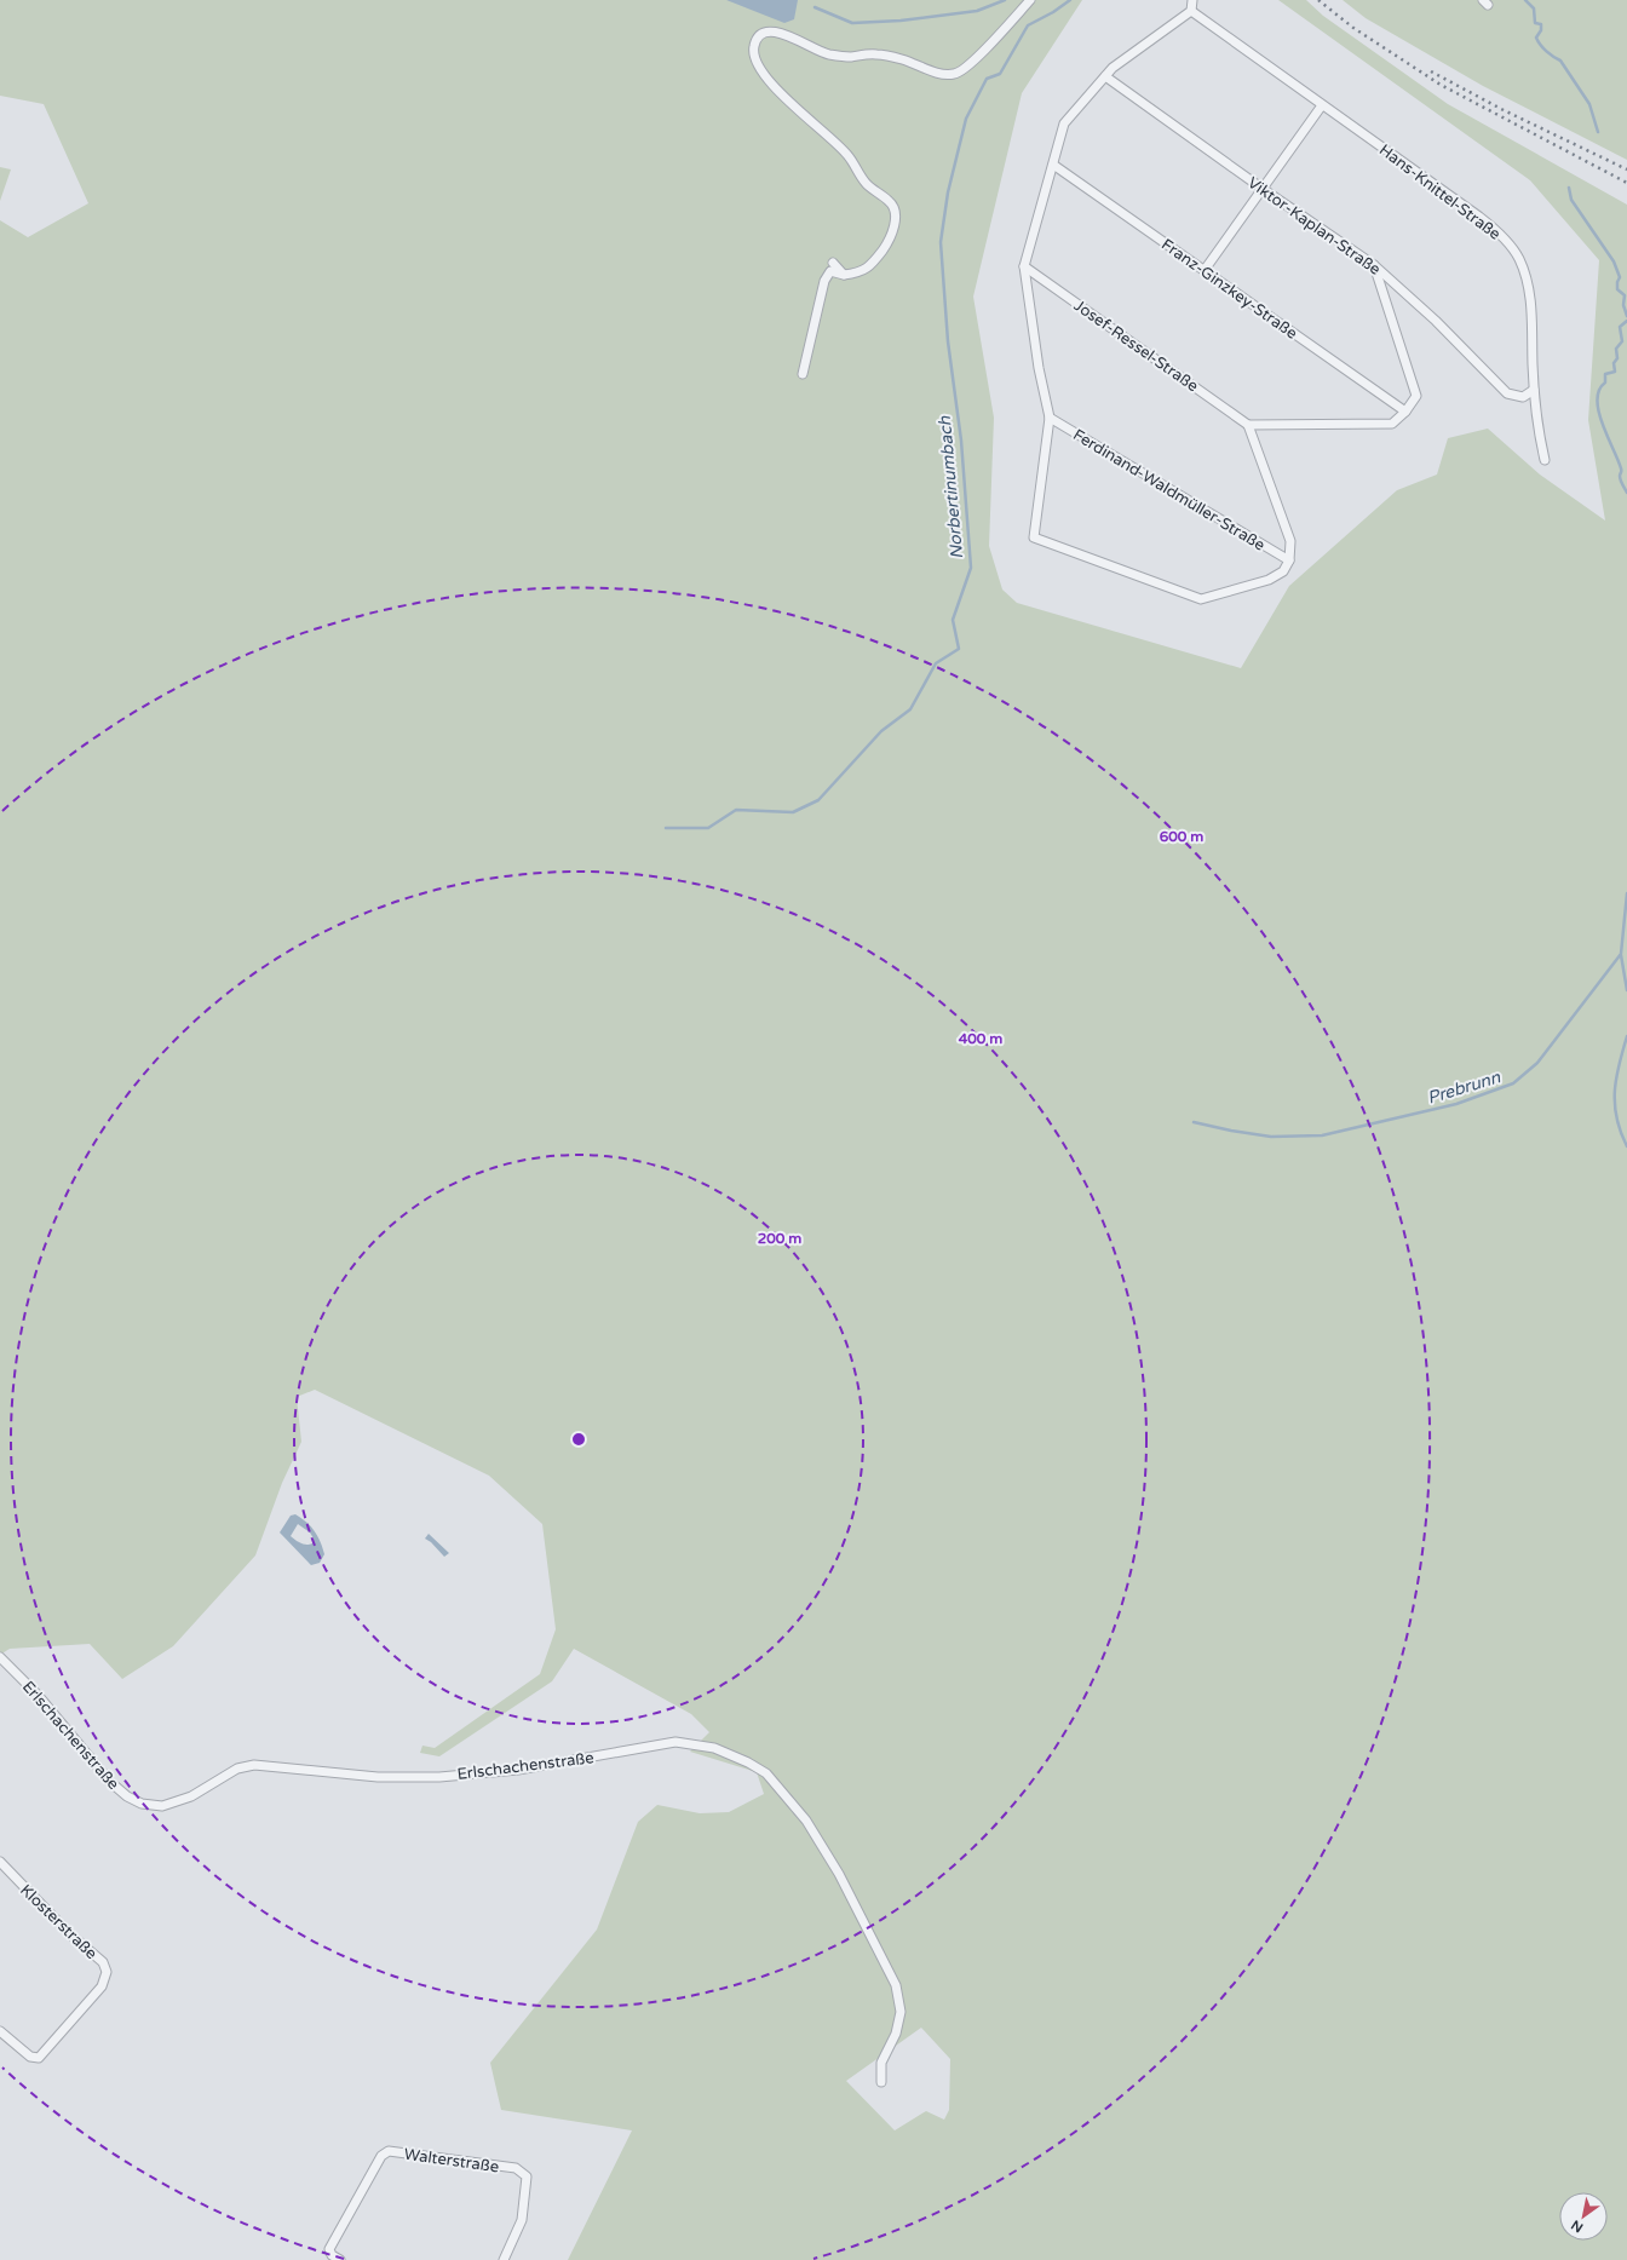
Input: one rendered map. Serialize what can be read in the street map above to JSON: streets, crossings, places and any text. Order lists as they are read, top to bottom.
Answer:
{
  "streets": {
    "street": [
      "Hans-Knittel-Straße",
      "Viktor-Kaplan-Straße",
      "Franz-Ginzkey-Straße",
      "Josef-Ressel-Straße",
      "Ferdinand-Waldmüller-Straße",
      "Erlschachenstraße",
      "Klosterstraße",
      "Walterstraße"
    ]
  },
  "crossings": [
    ["Hans-Knittel-Straße", "Viktor-Kaplan-Straße"]
  ],
  "water": ["Norbertinumbach", "Prebrunn"],
  "north": "bottom left",
  "rings": ["600 m", "400 m", "200 m"]
}
